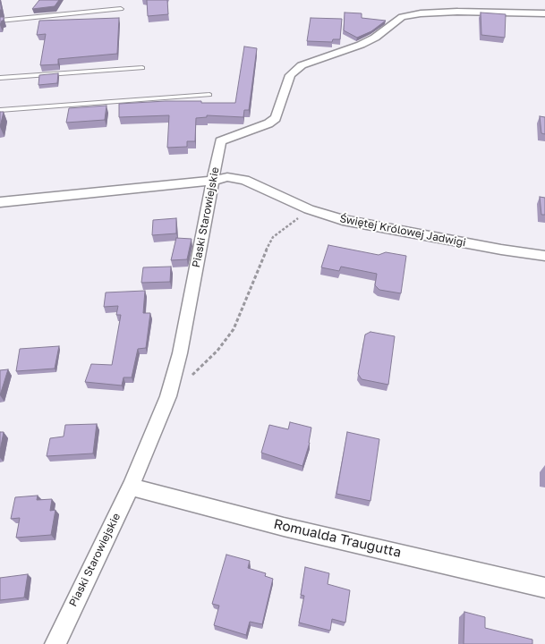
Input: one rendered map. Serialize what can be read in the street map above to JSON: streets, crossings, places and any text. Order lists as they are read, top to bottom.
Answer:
{
  "streets": {
    "street": ["Piaski Starowiejskie", "Świętej Królowej Jadwigi", "Romualda Traugutta"]
  },
  "crossings": [
    ["Piaski Starowiejskie", "Świętej Królowej Jadwigi"],
    ["Piaski Starowiejskie", "Romualda Traugutta"]
  ]
}
